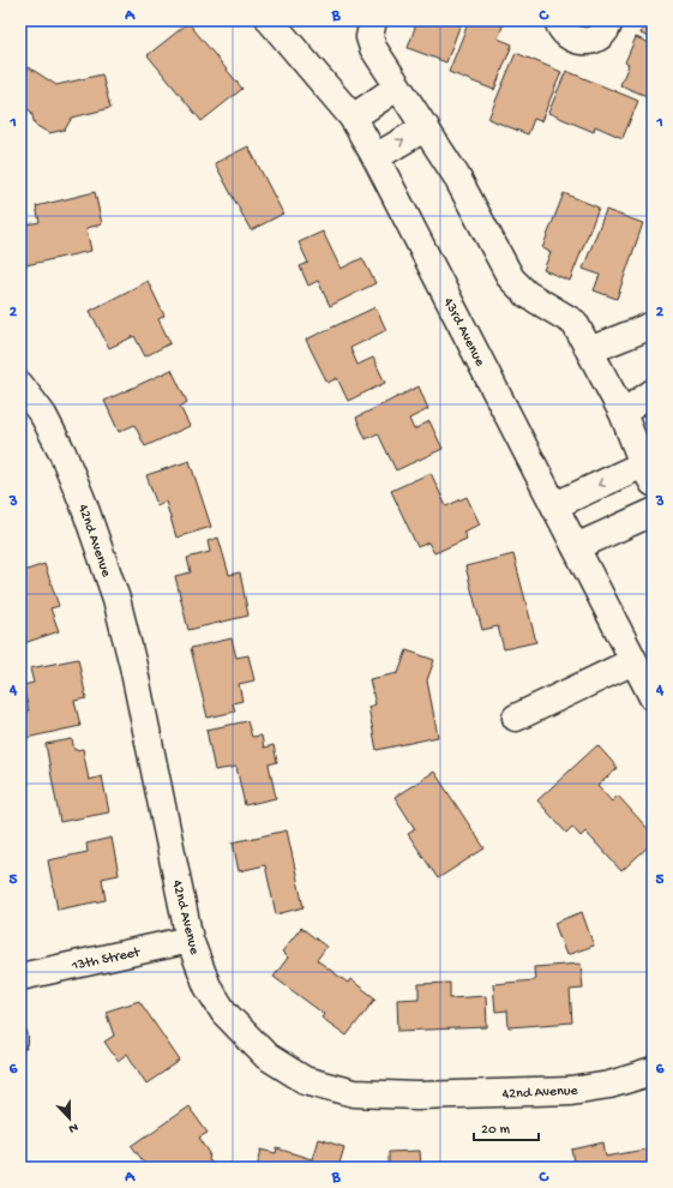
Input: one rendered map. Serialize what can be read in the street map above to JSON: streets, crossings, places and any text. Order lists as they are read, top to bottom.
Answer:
{
  "streets": {
    "street": ["43rd Avenue", "42nd Avenue", "13th Street"]
  },
  "crossings": [
    ["42nd Avenue", "13th Street"]
  ],
  "scale_bar": "20 m",
  "north": "bottom",
  "grid": {
    "columns": ["A", "B", "C"],
    "rows": [
      "1",
      "2",
      "3",
      "4",
      "5",
      "6"
    ]
  }
}
